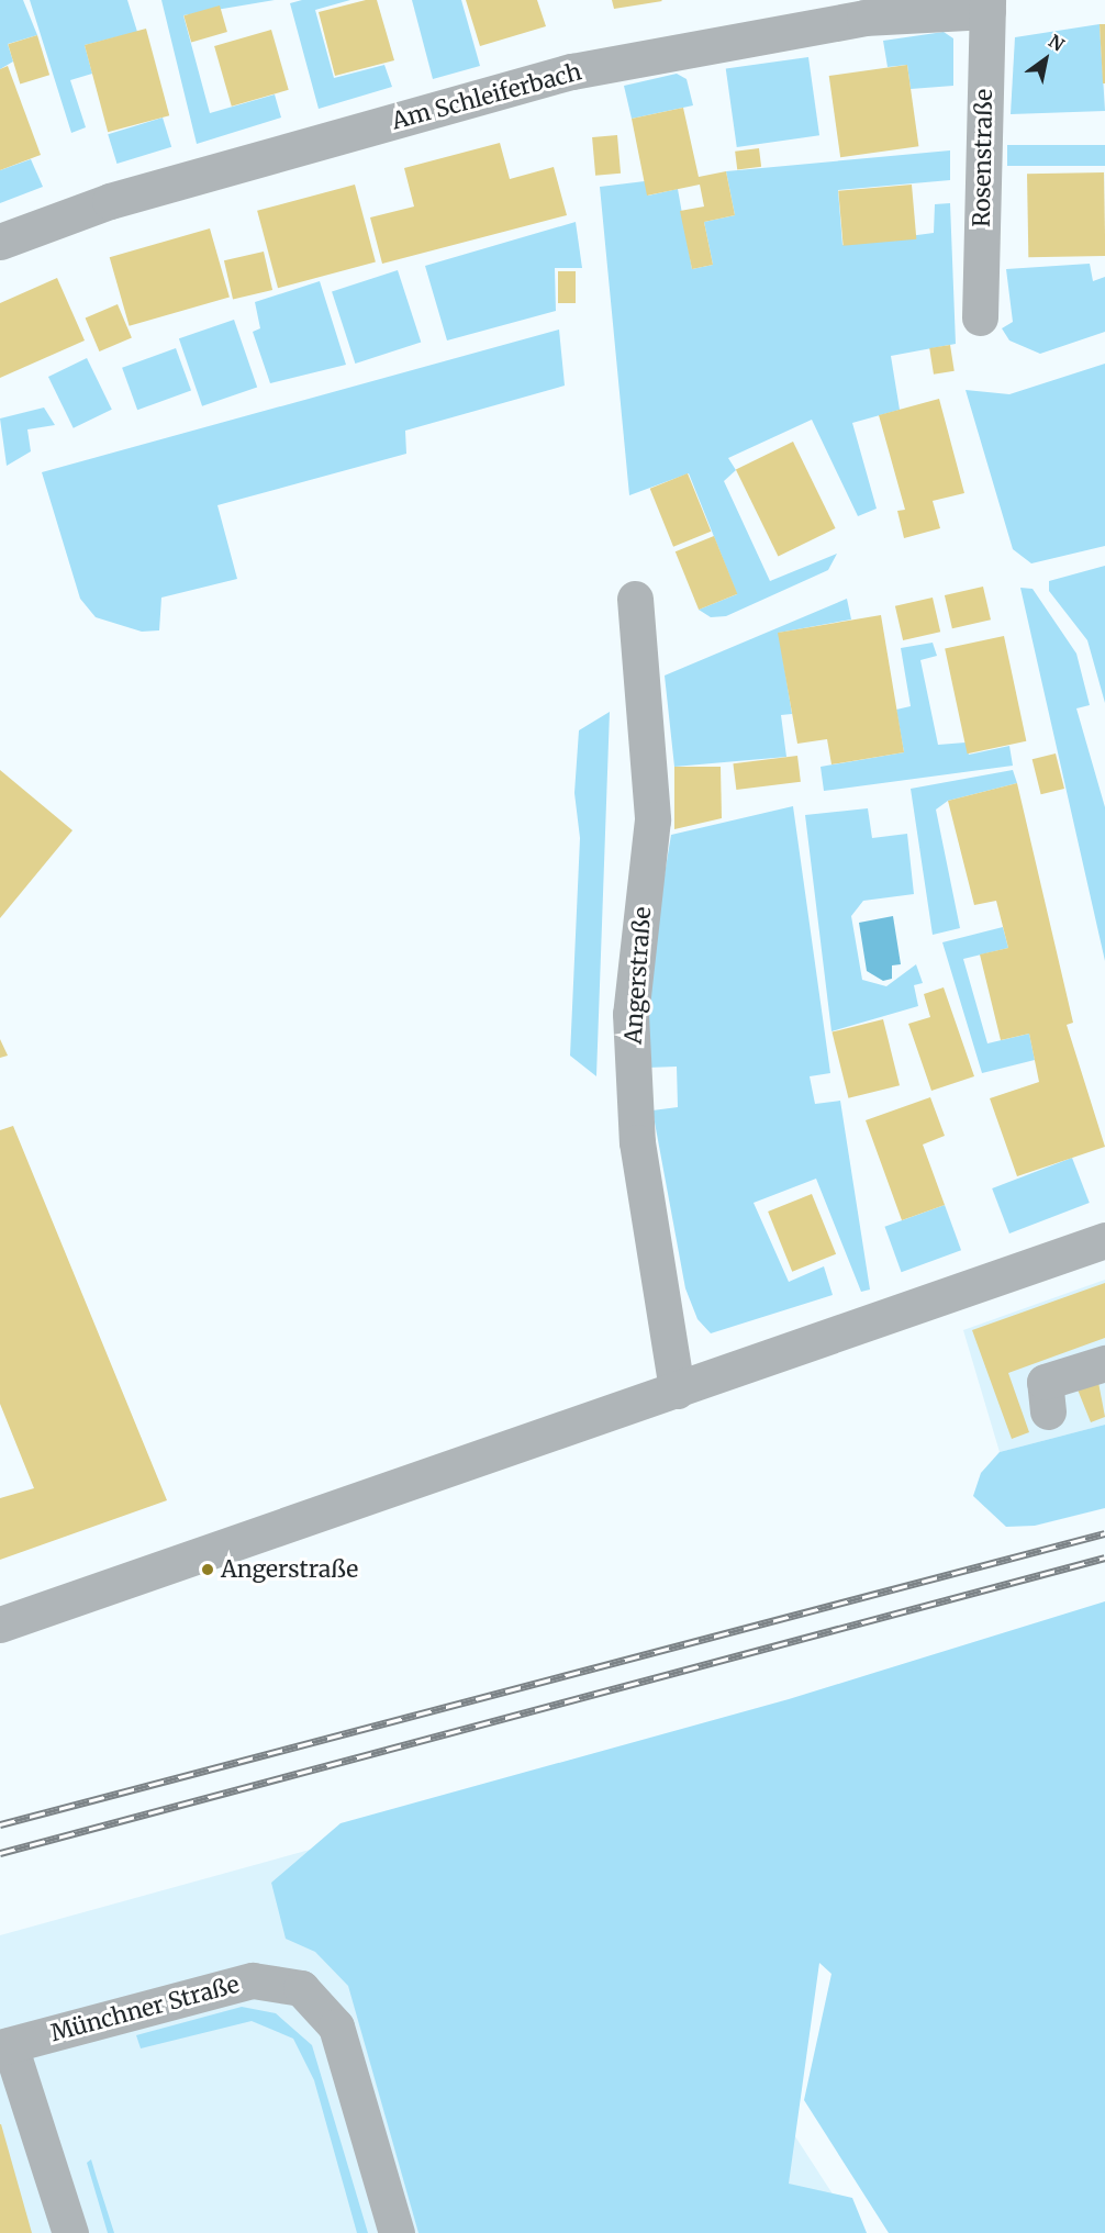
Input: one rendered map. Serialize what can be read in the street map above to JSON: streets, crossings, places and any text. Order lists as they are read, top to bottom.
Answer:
{
  "streets": {
    "street": [
      "Am Schleiferbach",
      "Rosenstraße",
      "Angerstraße",
      "Münchner Straße"
    ]
  },
  "crossings": [
    ["Am Schleiferbach", "Rosenstraße"]
  ],
  "places": ["Angerstraße"],
  "north": "top right"
}
